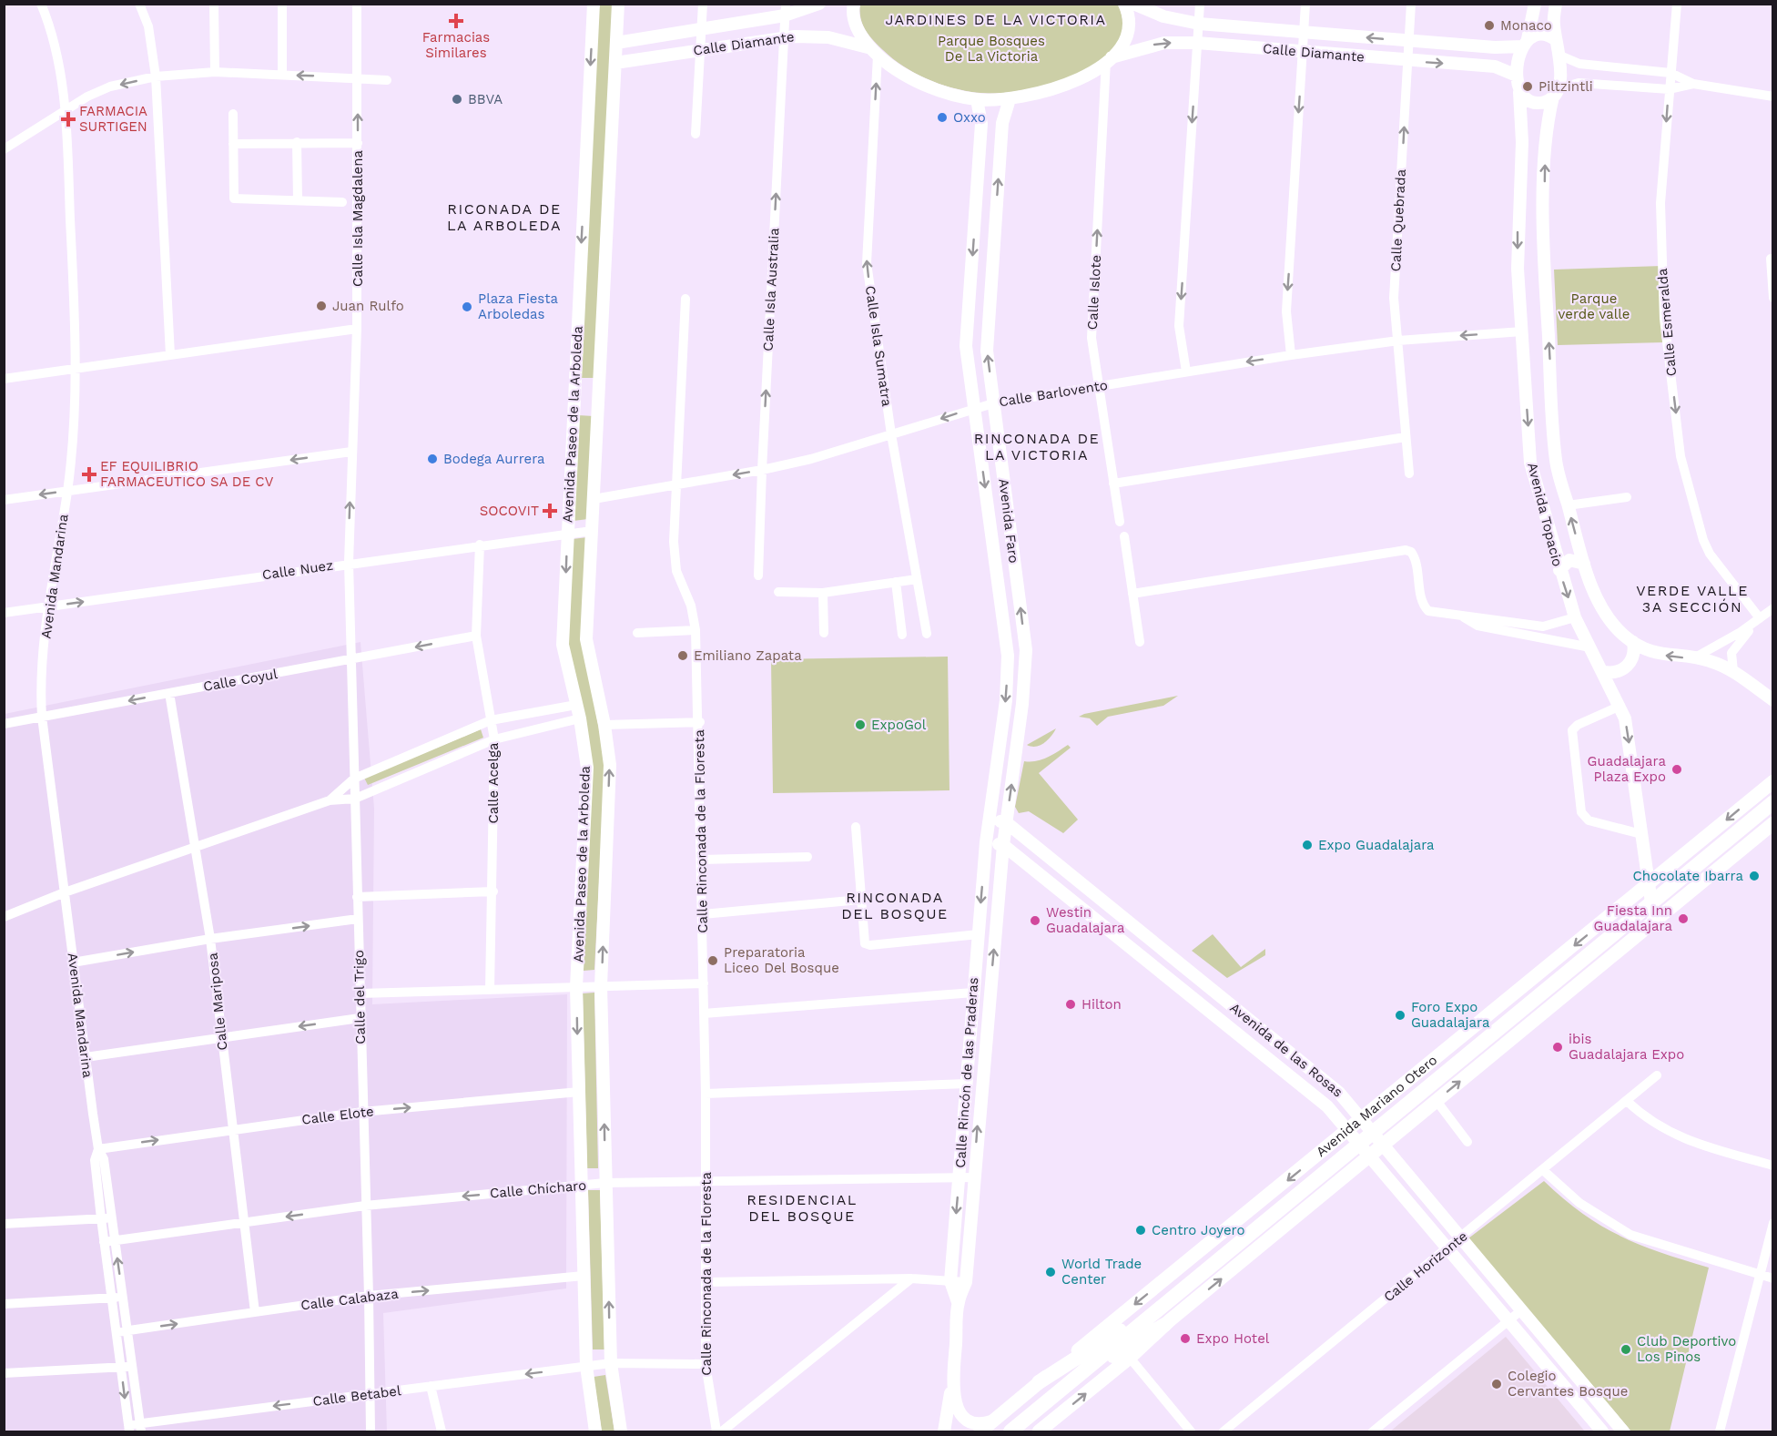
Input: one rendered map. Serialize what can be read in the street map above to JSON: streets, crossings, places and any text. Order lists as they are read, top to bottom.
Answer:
{
  "streets": {
    "main road": ["Avenida Mariano Otero"],
    "street": [
      "Calle Diamante",
      "Calle Isla Magdalena",
      "Calle Quebrada",
      "Calle Isla Australia",
      "Calle Islote",
      "Calle Esmeralda",
      "Calle Isla Sumatra",
      "Calle Barlovento",
      "Avenida Paseo de la Arboleda",
      "Avenida Topacio",
      "Avenida Faro",
      "Calle Nuez",
      "Avenida Mandarina",
      "Calle Coyul",
      "Calle Acelga",
      "Calle Rinconada de la Floresta",
      "Calle del Trigo",
      "Calle Mariposa",
      "Avenida de las Rosas",
      "Calle Rincón de las Praderas",
      "Calle Elote",
      "Calle Chícharo",
      "Calle Horizonte",
      "Calle Calabaza",
      "Calle Betabel"
    ]
  },
  "crossings": [
    ["Calle Diamante", "Calle Quebrada"],
    ["Calle Diamante", "Calle Isla Australia"],
    ["Calle Diamante", "Calle Islote"],
    ["Calle Diamante", "Calle Isla Sumatra"],
    ["Calle Diamante", "Avenida Paseo de la Arboleda"],
    ["Calle Diamante", "Avenida Topacio"],
    ["Calle Isla Magdalena", "Calle Nuez"],
    ["Calle Isla Magdalena", "Calle del Trigo"],
    ["Calle Quebrada", "Calle Barlovento"],
    ["Calle Isla Australia", "Calle Barlovento"],
    ["Calle Islote", "Calle Barlovento"],
    ["Calle Isla Sumatra", "Calle Barlovento"],
    ["Calle Barlovento", "Avenida Paseo de la Arboleda"],
    ["Calle Barlovento", "Avenida Topacio"],
    ["Calle Barlovento", "Avenida Faro"],
    ["Calle Barlovento", "Calle Rinconada de la Floresta"],
    ["Avenida Paseo de la Arboleda", "Calle Nuez"],
    ["Avenida Paseo de la Arboleda", "Calle Elote"],
    ["Avenida Paseo de la Arboleda", "Calle Chícharo"],
    ["Avenida Paseo de la Arboleda", "Calle Calabaza"],
    ["Avenida Paseo de la Arboleda", "Calle Betabel"],
    ["Avenida Topacio", "Avenida Mariano Otero"],
    ["Avenida Faro", "Avenida de las Rosas"],
    ["Avenida Faro", "Calle Rincón de las Praderas"],
    ["Calle Nuez", "Avenida Mandarina"],
    ["Calle Nuez", "Calle Acelga"],
    ["Calle Nuez", "Calle del Trigo"],
    ["Avenida Mandarina", "Calle Coyul"],
    ["Avenida Mandarina", "Calle Elote"],
    ["Avenida Mandarina", "Calle Chícharo"],
    ["Avenida Mandarina", "Calle Calabaza"],
    ["Avenida Mandarina", "Calle Betabel"],
    ["Calle Coyul", "Calle Acelga"],
    ["Calle Coyul", "Calle del Trigo"],
    ["Calle Coyul", "Calle Mariposa"],
    ["Calle Rinconada de la Floresta", "Calle Chícharo"],
    ["Calle Rinconada de la Floresta", "Calle Betabel"],
    ["Calle del Trigo", "Calle Elote"],
    ["Calle del Trigo", "Calle Chícharo"],
    ["Calle del Trigo", "Calle Calabaza"],
    ["Calle del Trigo", "Calle Betabel"],
    ["Calle Mariposa", "Calle Elote"],
    ["Calle Mariposa", "Calle Chícharo"],
    ["Calle Mariposa", "Calle Calabaza"],
    ["Avenida de las Rosas", "Calle Rincón de las Praderas"],
    ["Avenida de las Rosas", "Avenida Mariano Otero"],
    ["Avenida de las Rosas", "Calle Horizonte"],
    ["Calle Rincón de las Praderas", "Avenida Mariano Otero"],
    ["Calle Rincón de las Praderas", "Calle Chícharo"]
  ],
  "one_way": [
    "Calle Quebrada",
    "Calle Isla Australia",
    "Calle Islote",
    "Calle Esmeralda",
    "Calle Isla Sumatra",
    "Calle Barlovento",
    "Calle Nuez",
    "Calle Coyul",
    "Calle Elote",
    "Calle Chícharo",
    "Calle Calabaza",
    "Calle Betabel"
  ],
  "districts": [
    "JARDINES DE LA VICTORIA",
    "RICONADA DE LA ARBOLEDA",
    "RINCONADA DE LA VICTORIA",
    "VERDE VALLE 3A SECCIÓN",
    "RINCONADA DEL BOSQUE",
    "RESIDENCIAL DEL BOSQUE"
  ],
  "parks": ["Parque Bosques De La Victoria", "Parque verde valle"],
  "places": {
    "health": [
      "Farmacias Similares",
      "FARMACIA SURTIGEN",
      "EF EQUILIBRIO FARMACEUTICO SA DE CV",
      "SOCOVIT"
    ],
    "other": [
      "Monaco",
      "Piltzintli",
      "BBVA",
      "Oxxo",
      "Juan Rulfo",
      "Plaza Fiesta Arboledas",
      "Bodega Aurrera",
      "Emiliano Zapata",
      "ExpoGol",
      "Guadalajara Plaza Expo",
      "Expo Guadalajara",
      "Chocolate Ibarra",
      "Fiesta Inn Guadalajara",
      "Westin Guadalajara",
      "Preparatoria Liceo Del Bosque",
      "Hilton",
      "Foro Expo Guadalajara",
      "ibis Guadalajara Expo",
      "Centro Joyero",
      "World Trade Center",
      "Expo Hotel",
      "Club Deportivo Los Pinos",
      "Colegio Cervantes Bosque"
    ]
  }
}
